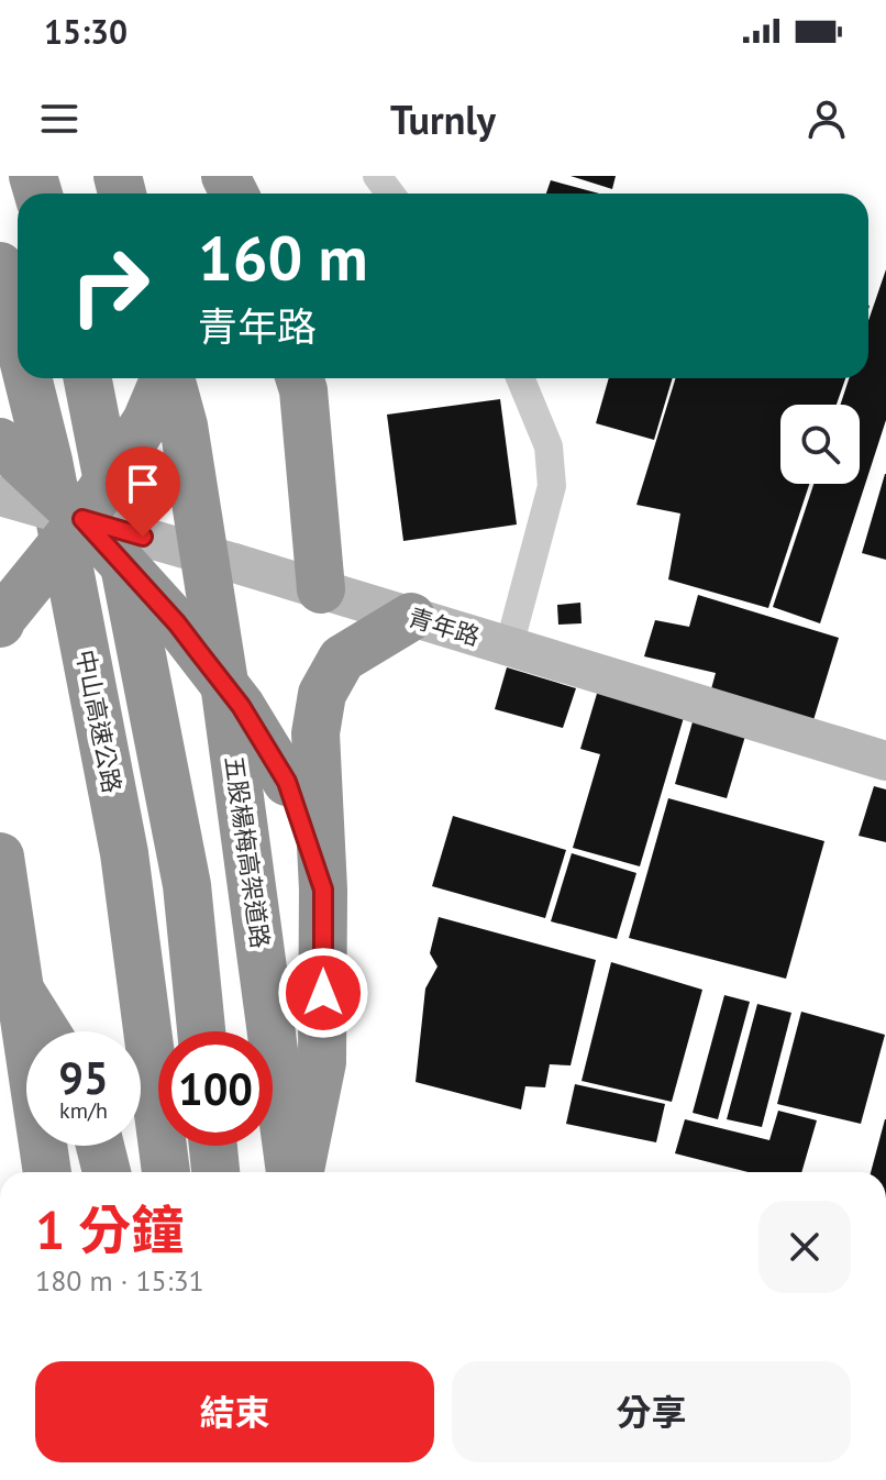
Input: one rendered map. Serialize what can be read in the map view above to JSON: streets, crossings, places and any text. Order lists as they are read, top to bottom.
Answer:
{
  "streets": {
    "highway": ["中山高速公路", "五股楊梅高架道路"],
    "street": ["青年路"]
  },
  "page": {
    "status": "15:30",
    "header": "Turnly",
    "turn": ["160 m", "青年路"],
    "speed": "95 km/h",
    "limit": "100",
    "heading": ["1 分鐘", "180 m · 15:31"],
    "buttons": ["結束", "分享"]
  }
}
